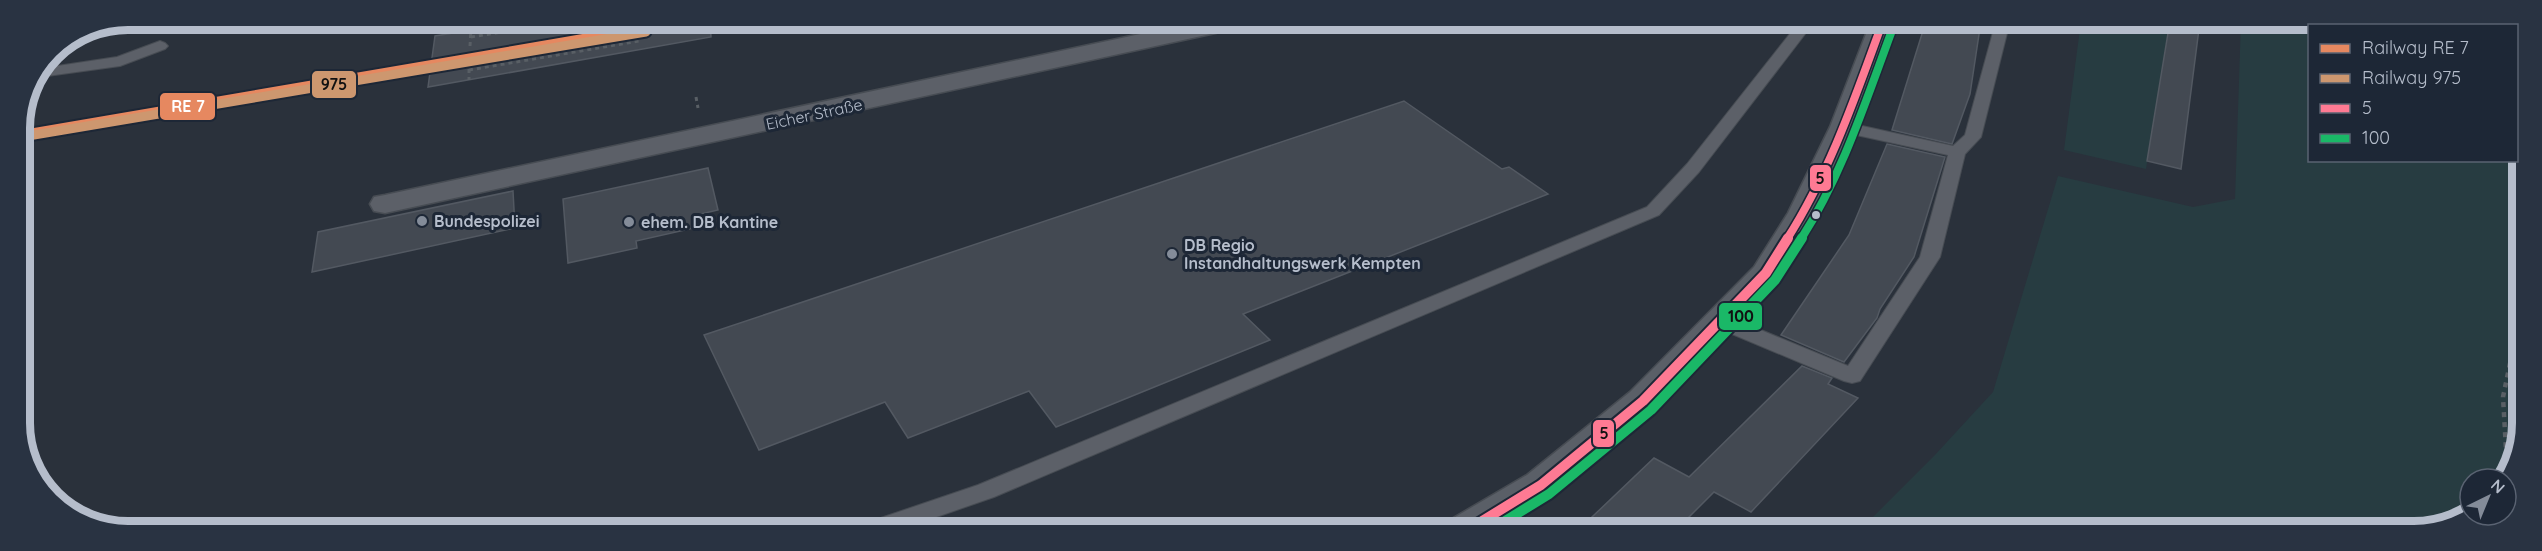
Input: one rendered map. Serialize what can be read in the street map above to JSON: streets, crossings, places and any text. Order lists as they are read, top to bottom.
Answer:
{
  "streets": {
    "street": ["Eicher Straße"]
  },
  "places": ["Bundespolizei", "ehem. DB Kantine", "DB Regio Instandhaltungswerk Kempten"],
  "lines": ["transit line 5", "transit line 100", "rail line 975"],
  "legend": [
    "Railway RE 7",
    "Railway 975",
    "5",
    "100"
  ],
  "north": "top right"
}
